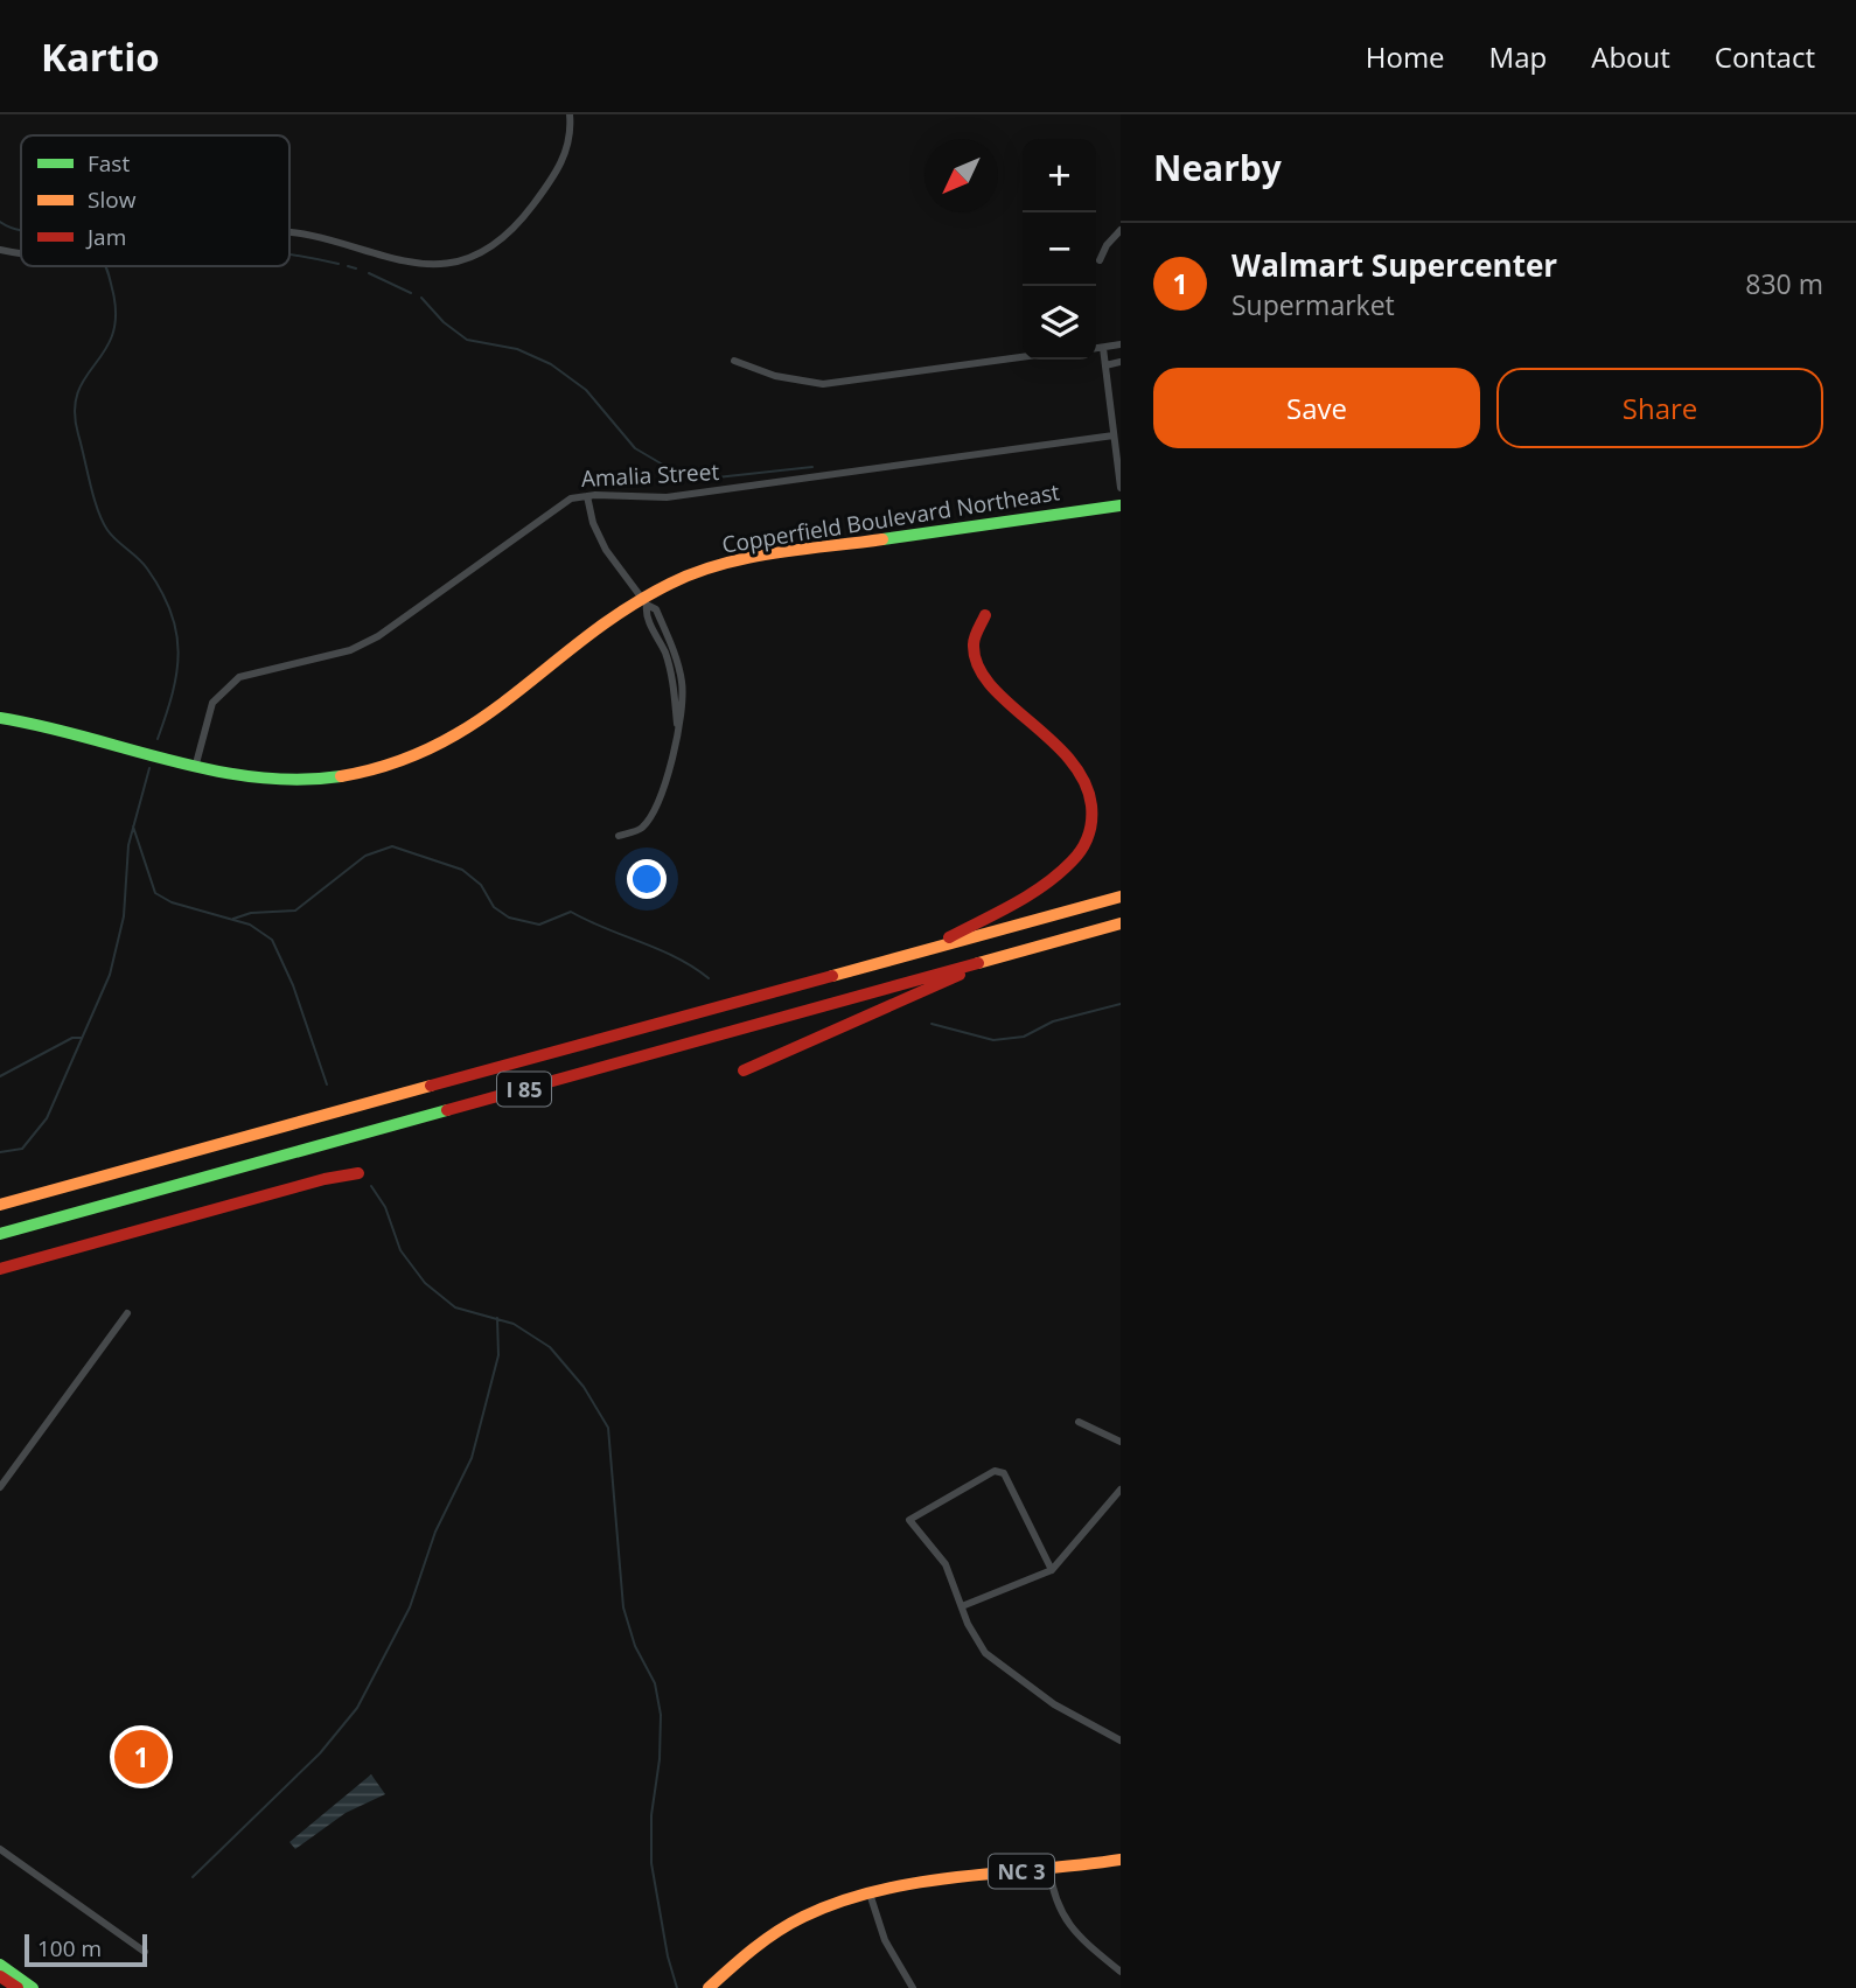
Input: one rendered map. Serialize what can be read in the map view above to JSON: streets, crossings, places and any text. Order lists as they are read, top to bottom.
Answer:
{
  "streets": {
    "main road": ["Copperfield Boulevard Northeast", "I 85", "NC 3"],
    "street": ["Amalia Street"]
  },
  "crossings": [
    ["Amalia Street", "Copperfield Boulevard Northeast"]
  ],
  "legend": ["Fast", "Slow", "Jam"],
  "scale_bar": "100 m",
  "north": "bottom left",
  "page": {
    "header": "Kartio",
    "nav": [
      "Home",
      "Map",
      "About",
      "Contact"
    ],
    "heading": "Nearby",
    "map_buttons": ["+", "−"],
    "list": [
      {
        "mark": "1",
        "name": "Walmart Supercenter",
        "note": "Supermarket",
        "value": "830 m"
      }
    ],
    "buttons": ["Save", "Share"],
    "pins": "1",
    "scale": "100 m"
  }
}
